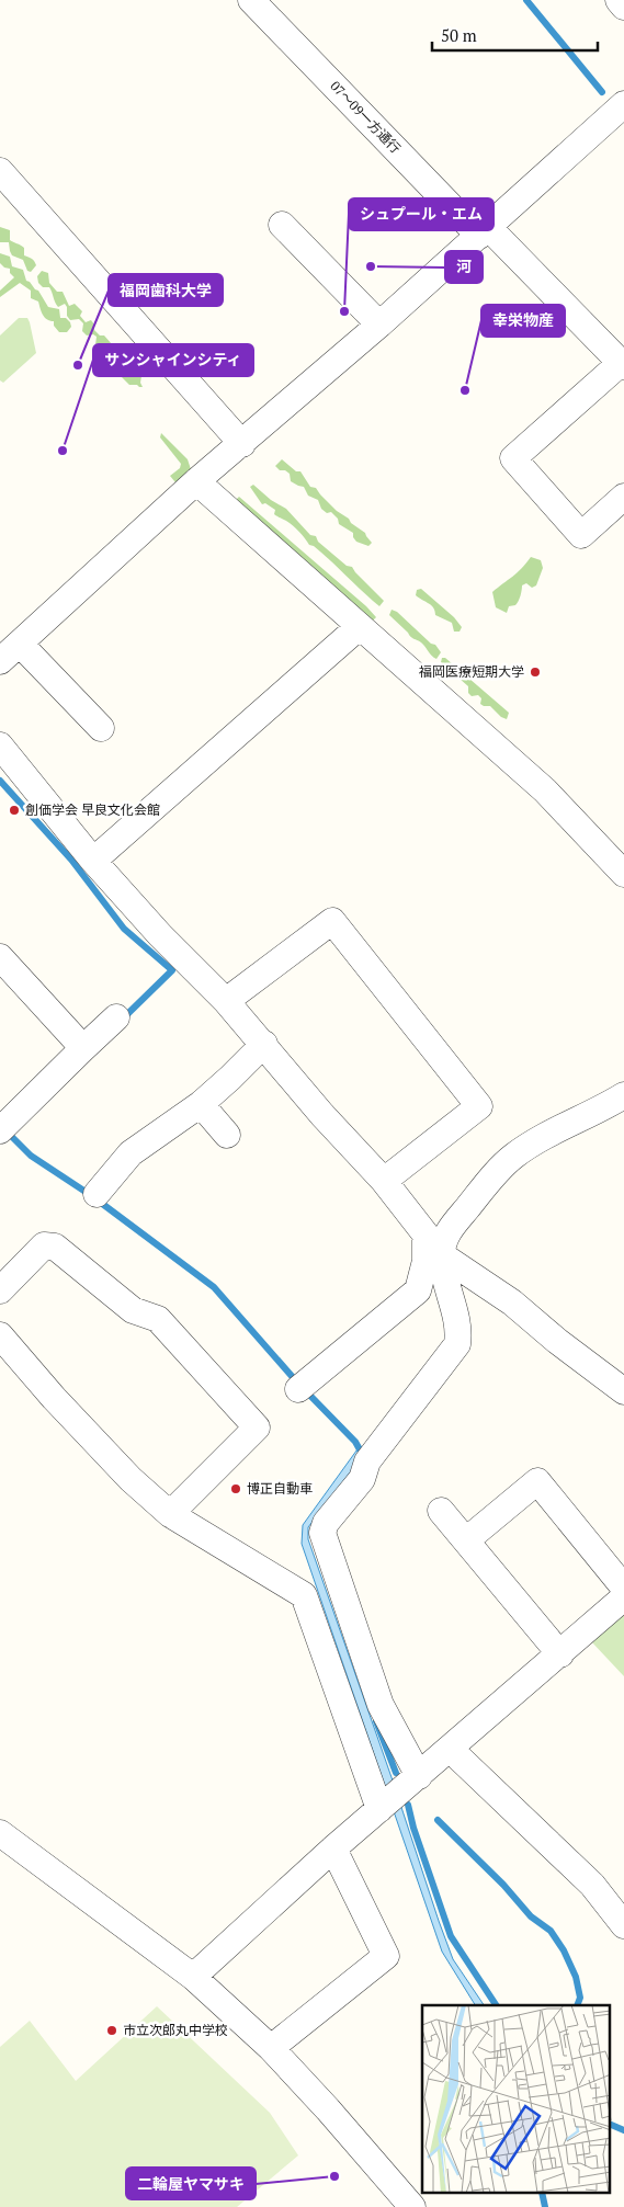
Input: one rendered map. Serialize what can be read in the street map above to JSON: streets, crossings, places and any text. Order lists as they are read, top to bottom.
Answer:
{
  "streets": {
    "street": ["07～09一方通行"]
  },
  "places": [
    "河",
    "シュプール・エム",
    "福岡歯科大学",
    "幸栄物産",
    "サンシャインシティ",
    "福岡医療短期大学",
    "創価学会 早良文化会館",
    "博正自動車",
    "市立次郎丸中学校",
    "二輪屋ヤマサキ"
  ],
  "scale_bar": "50 m"
}
